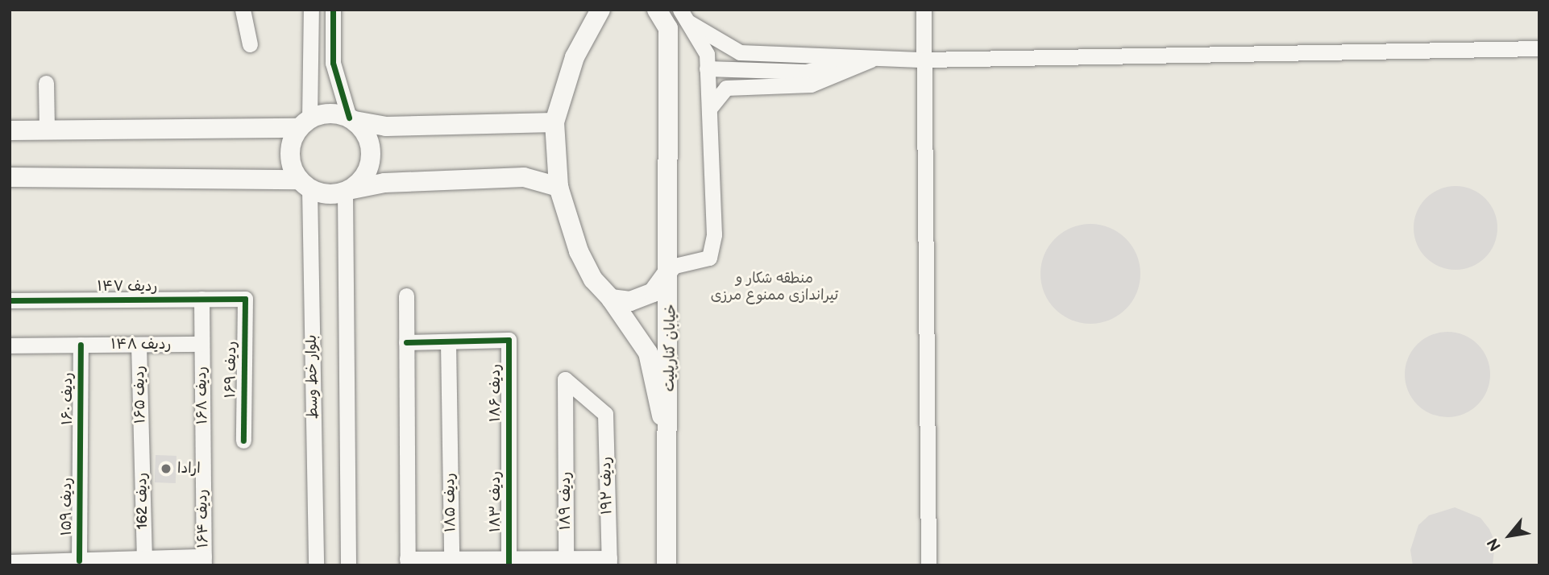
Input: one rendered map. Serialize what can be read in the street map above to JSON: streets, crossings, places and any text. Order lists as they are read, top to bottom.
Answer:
{
  "streets": {
    "main road": ["خیابان کنارپلیت"],
    "street": [
      "ردیف ۱۴۷",
      "ردیف ۱۴۸",
      "ردیف ۱۶۹",
      "بلوار خط وسط",
      "ردیف ۱۸۶",
      "ردیف ۱۶۵",
      "ردیف ۱۶۸",
      "ردیف ۱۶۰",
      "ردیف ۱۹۲",
      "ردیف 162",
      "ردیف ۱۸۹",
      "ردیف ۱۸۳",
      "ردیف ۱۸۵",
      "ردیف ۱۵۹",
      "ردیف ۱۶۴"
    ]
  },
  "crossings": [
    ["ردیف ۱۴۷", "ردیف ۱۶۹"],
    ["ردیف ۱۴۷", "ردیف ۱۶۸"],
    ["ردیف ۱۴۸", "ردیف ۱۶۵"],
    ["ردیف ۱۴۸", "ردیف ۱۶۸"],
    ["ردیف ۱۴۸", "ردیف ۱۶۰"],
    ["ردیف ۱۸۶", "ردیف ۱۸۳"],
    ["ردیف ۱۸۶", "ردیف ۱۸۵"],
    ["ردیف ۱۶۵", "ردیف 162"],
    ["ردیف ۱۶۸", "ردیف ۱۶۴"],
    ["ردیف ۱۶۰", "ردیف ۱۵۹"],
    ["ردیف ۱۹۲", "ردیف ۱۸۹"]
  ],
  "parks": ["منطقه شکار و تیراندازی ممنوع مرزی"],
  "places": ["ارادا"],
  "north": "bottom left"
}
